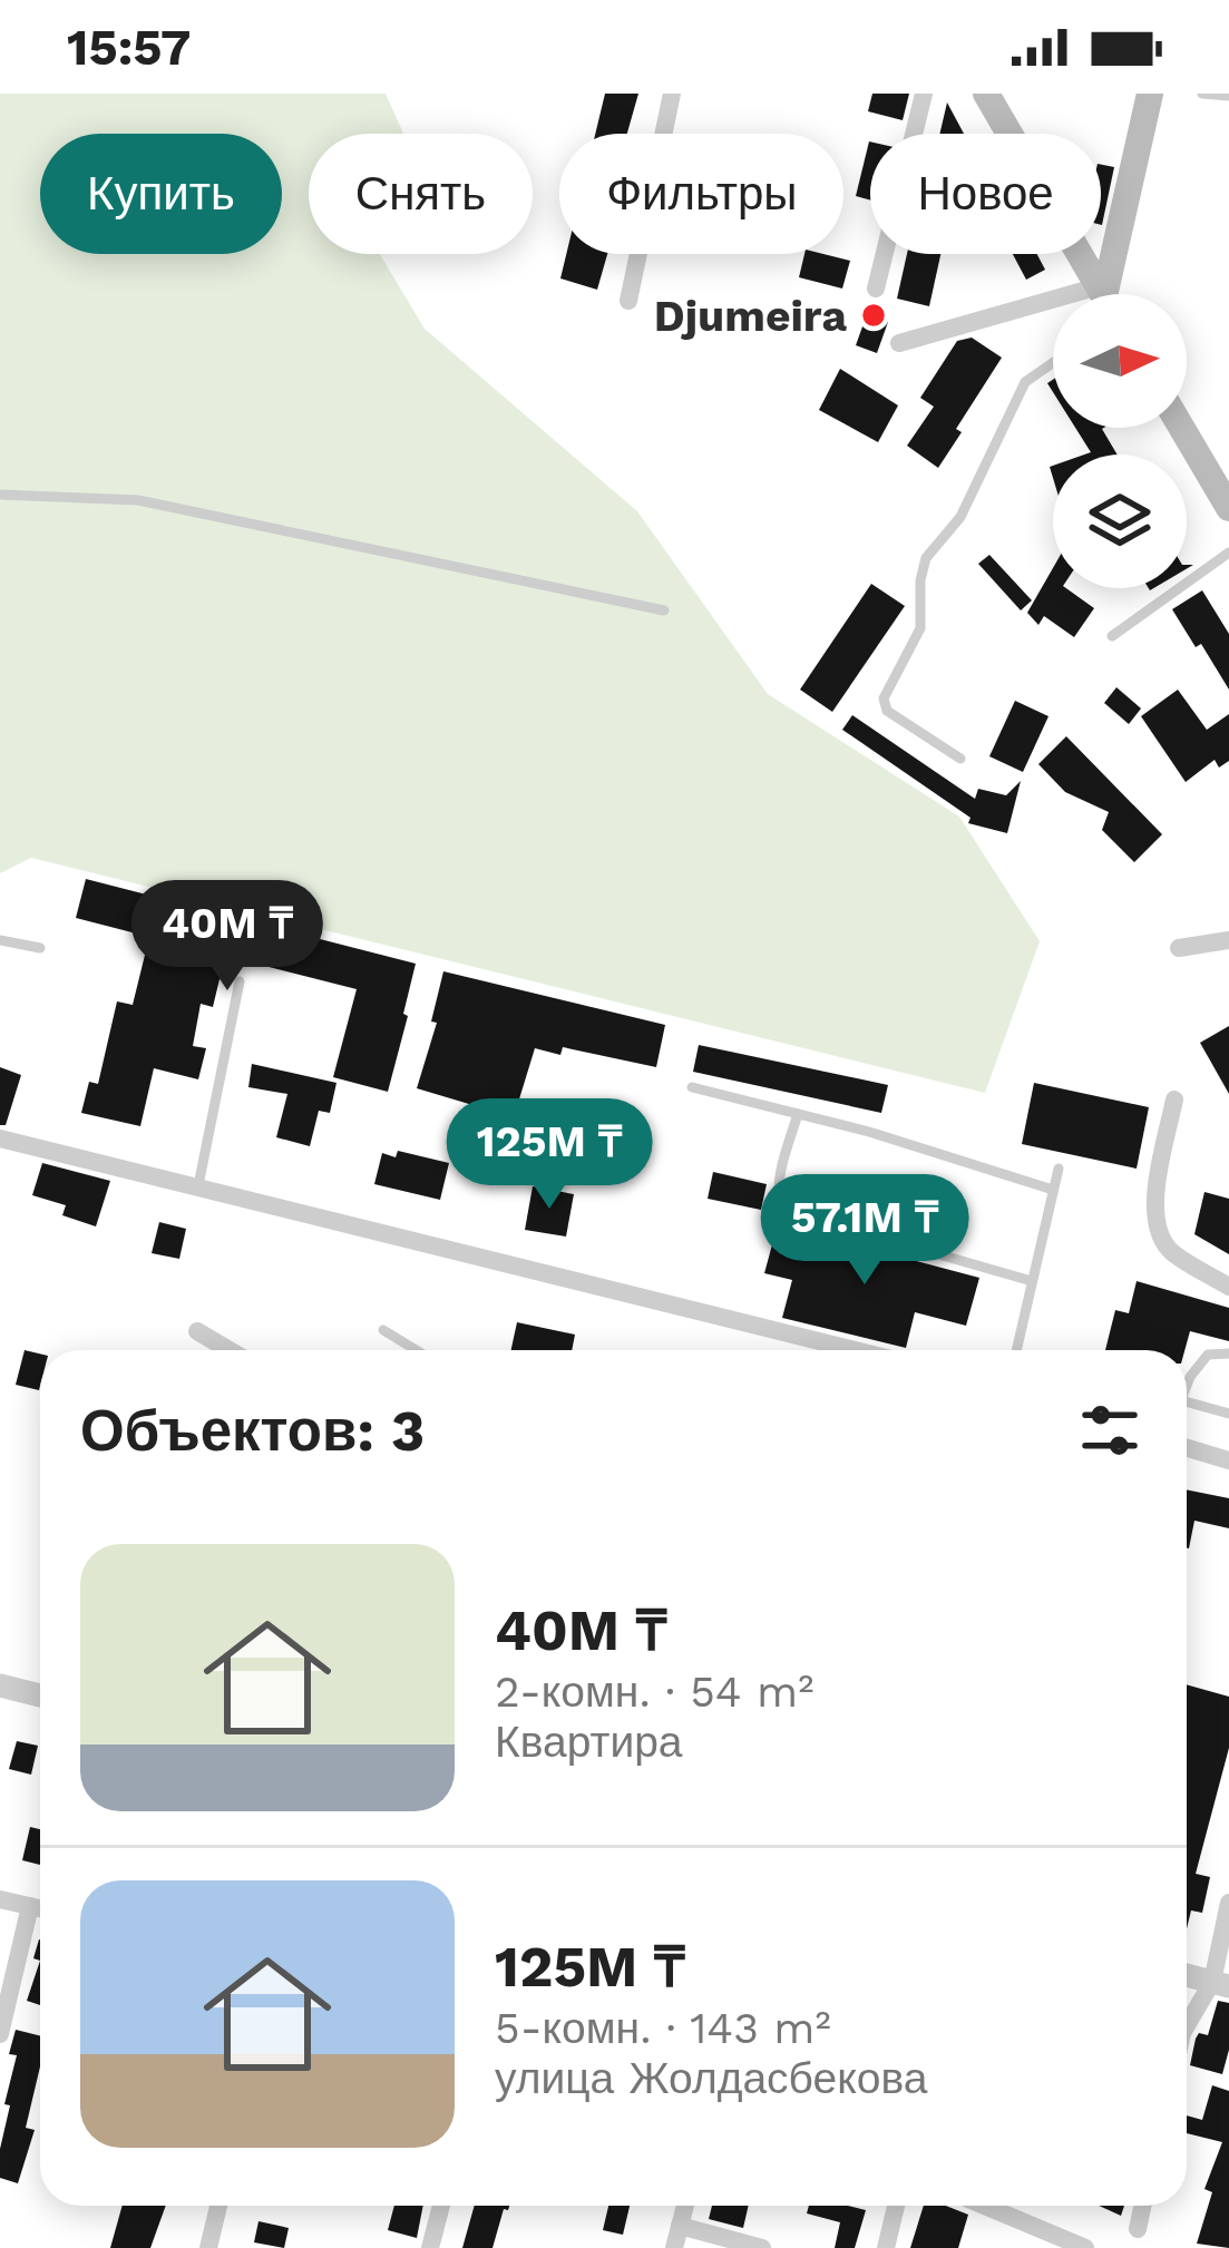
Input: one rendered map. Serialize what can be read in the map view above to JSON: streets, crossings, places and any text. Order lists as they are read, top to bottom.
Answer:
{
  "places": ["Djumeira"],
  "north": "right",
  "page": {
    "status": "15:57",
    "chip": [
      "Купить",
      "Снять",
      "Фильтры",
      "Новое"
    ],
    "price": ["40M ₸", "125M ₸", "57.1M ₸"],
    "heading": "Объектов: 3",
    "list": [
      {
        "name": "40M ₸",
        "note": "2-комн. · 54 m² · Квартира"
      },
      {
        "name": "125M ₸",
        "note": "5-комн. · 143 m² · улица Жолдасбекова"
      }
    ]
  }
}
